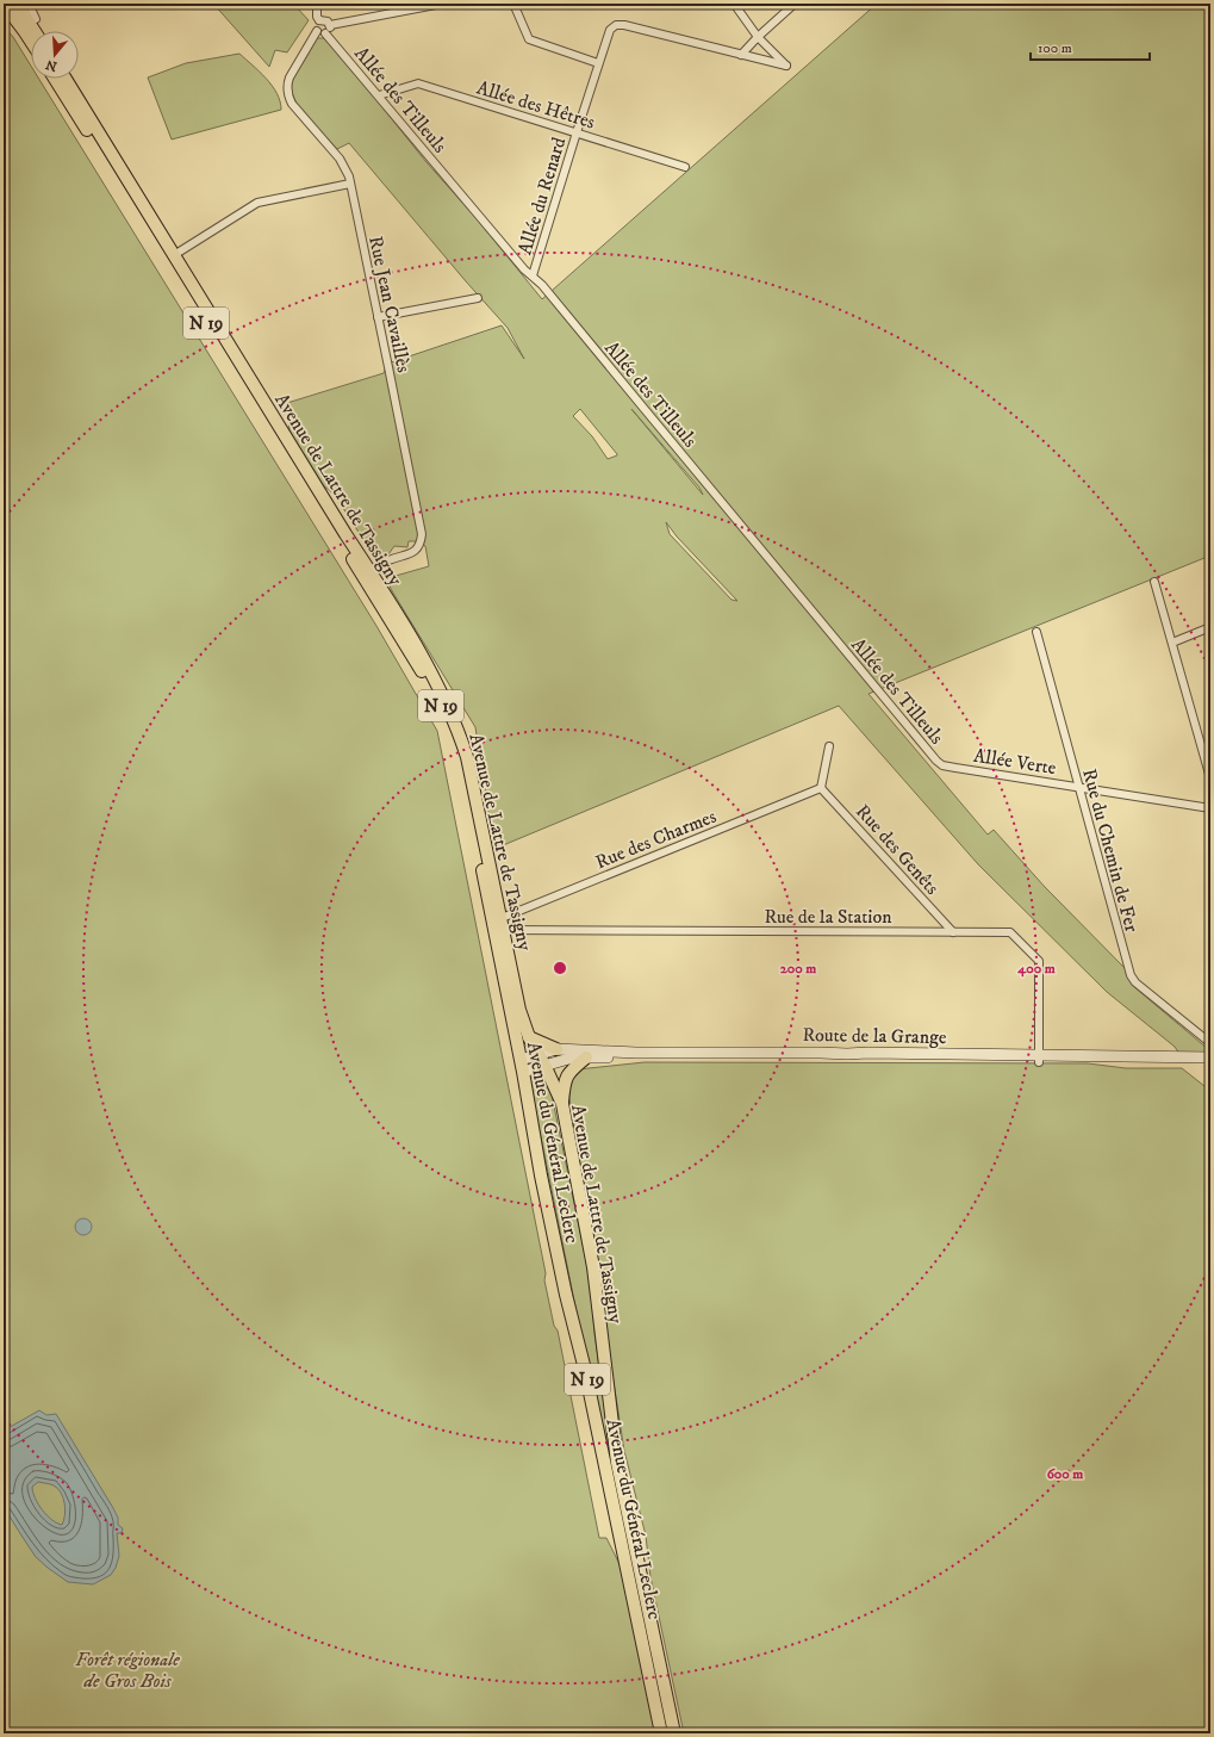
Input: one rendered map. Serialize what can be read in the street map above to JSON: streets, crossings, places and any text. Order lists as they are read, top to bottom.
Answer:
{
  "streets": {
    "main road": [
      "N 19",
      "Avenue de Lattre de Tassigny",
      "Route de la Grange",
      "Avenue du Général Leclerc"
    ],
    "street": [
      "Allée des Tilleuls",
      "Allée des Hêtres",
      "Allée du Renard",
      "Rue Jean Cavaillès",
      "Allée Verte",
      "Rue des Charmes",
      "Rue des Genêts",
      "Rue du Chemin de Fer",
      "Rue de la Station"
    ]
  },
  "crossings": [
    ["Allée des Tilleuls", "Allée des Hêtres"],
    ["Allée des Tilleuls", "Allée du Renard"],
    ["Allée des Tilleuls", "Rue Jean Cavaillès"],
    ["Allée des Tilleuls", "Allée Verte"],
    ["Allée des Hêtres", "Allée du Renard"],
    ["Rue Jean Cavaillès", "N 19"],
    ["Rue Jean Cavaillès", "Avenue de Lattre de Tassigny"],
    ["Rue Jean Cavaillès", "Avenue du Général Leclerc"],
    ["N 19", "Avenue de Lattre de Tassigny"],
    ["N 19", "Avenue du Général Leclerc"],
    ["Avenue de Lattre de Tassigny", "Rue des Charmes"],
    ["Avenue de Lattre de Tassigny", "Rue de la Station"],
    ["Avenue de Lattre de Tassigny", "Route de la Grange"],
    ["Avenue de Lattre de Tassigny", "Avenue du Général Leclerc"],
    ["Allée Verte", "Rue du Chemin de Fer"],
    ["Rue des Charmes", "Rue des Genêts"],
    ["Rue des Genêts", "Rue de la Station"],
    ["Rue de la Station", "Route de la Grange"],
    ["Route de la Grange", "Avenue du Général Leclerc"]
  ],
  "parks": ["Forêt régionale de Gros Bois"],
  "scale_bar": "100 m",
  "north": "bottom",
  "rings": ["200 m", "400 m", "600 m"]
}
